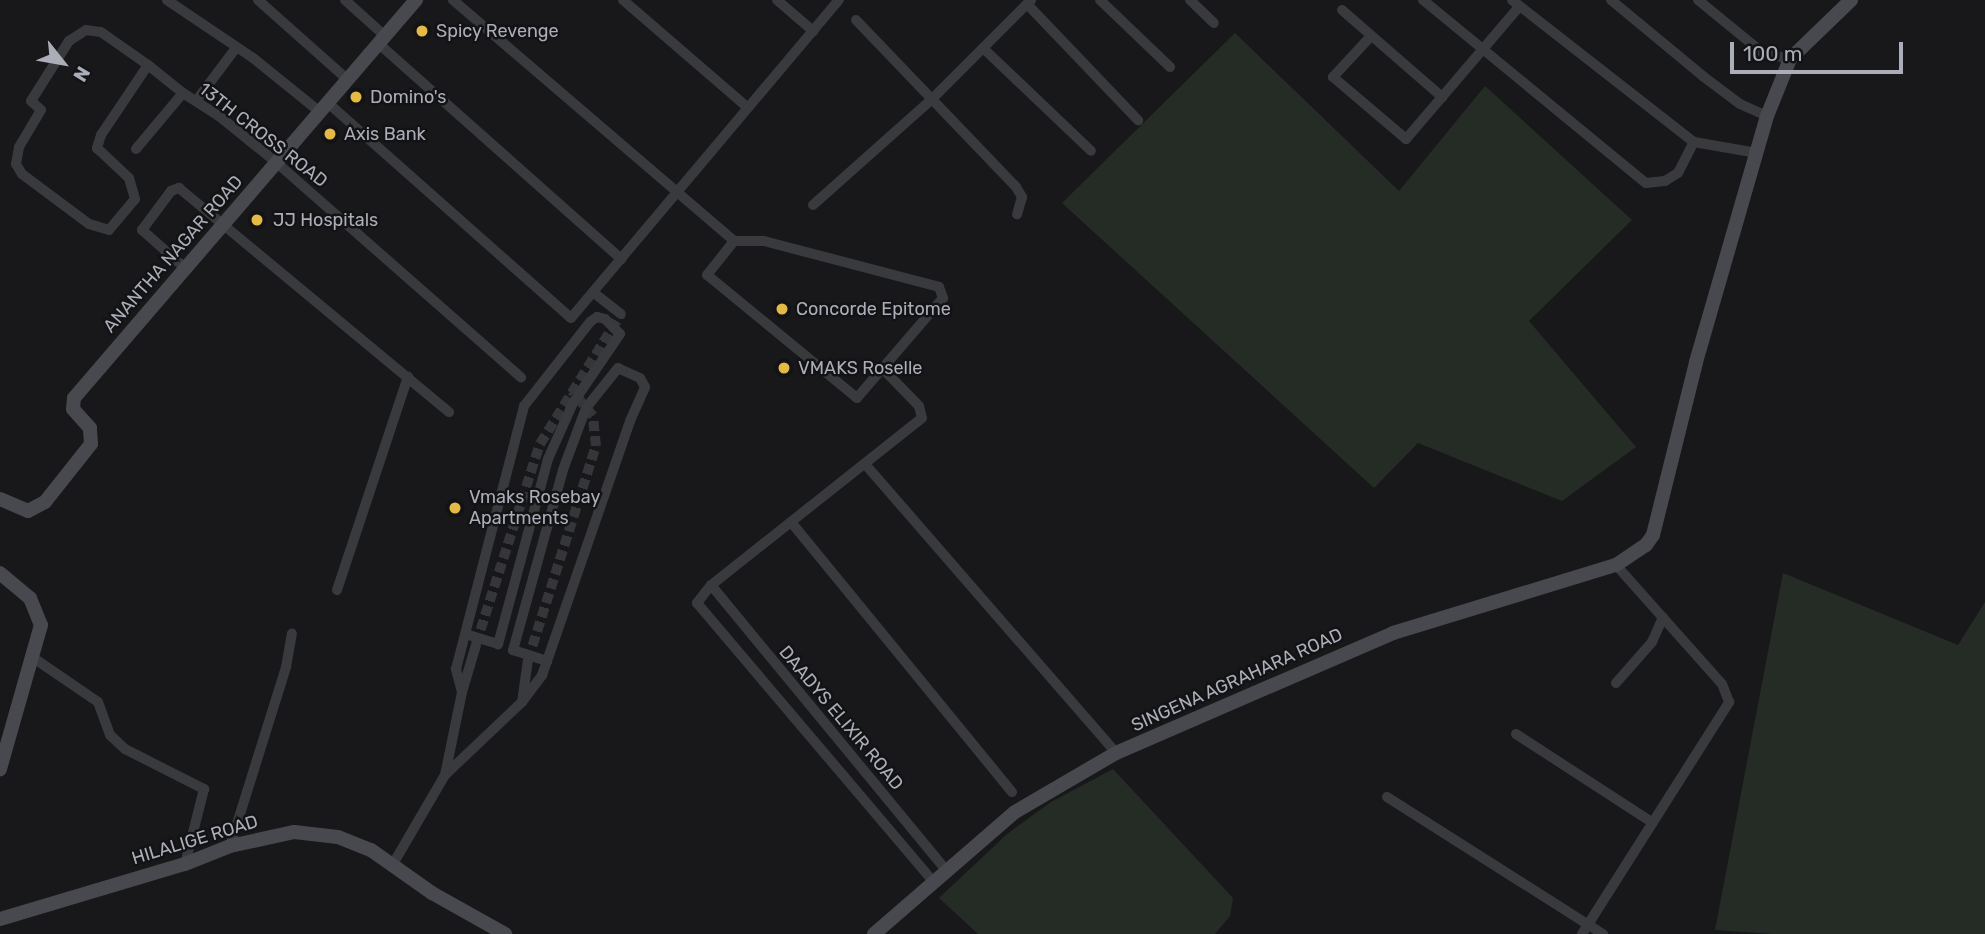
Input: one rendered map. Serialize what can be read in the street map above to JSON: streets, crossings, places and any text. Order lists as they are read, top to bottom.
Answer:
{
  "streets": {
    "street": [
      "13TH CROSS ROAD",
      "ANANTHA NAGAR ROAD",
      "SINGENA AGRAHARA ROAD",
      "DAADYS ELIXIR ROAD",
      "HILALIGE ROAD"
    ]
  },
  "crossings": [
    ["13TH CROSS ROAD", "ANANTHA NAGAR ROAD"],
    ["SINGENA AGRAHARA ROAD", "DAADYS ELIXIR ROAD"]
  ],
  "places": [
    "Spicy Revenge",
    "Domino's",
    "Axis Bank",
    "JJ Hospitals",
    "Concorde Epitome",
    "VMAKS Roselle",
    "Vmaks Rosebay Apartments"
  ],
  "scale_bar": "100 m",
  "north": "bottom right"
}
